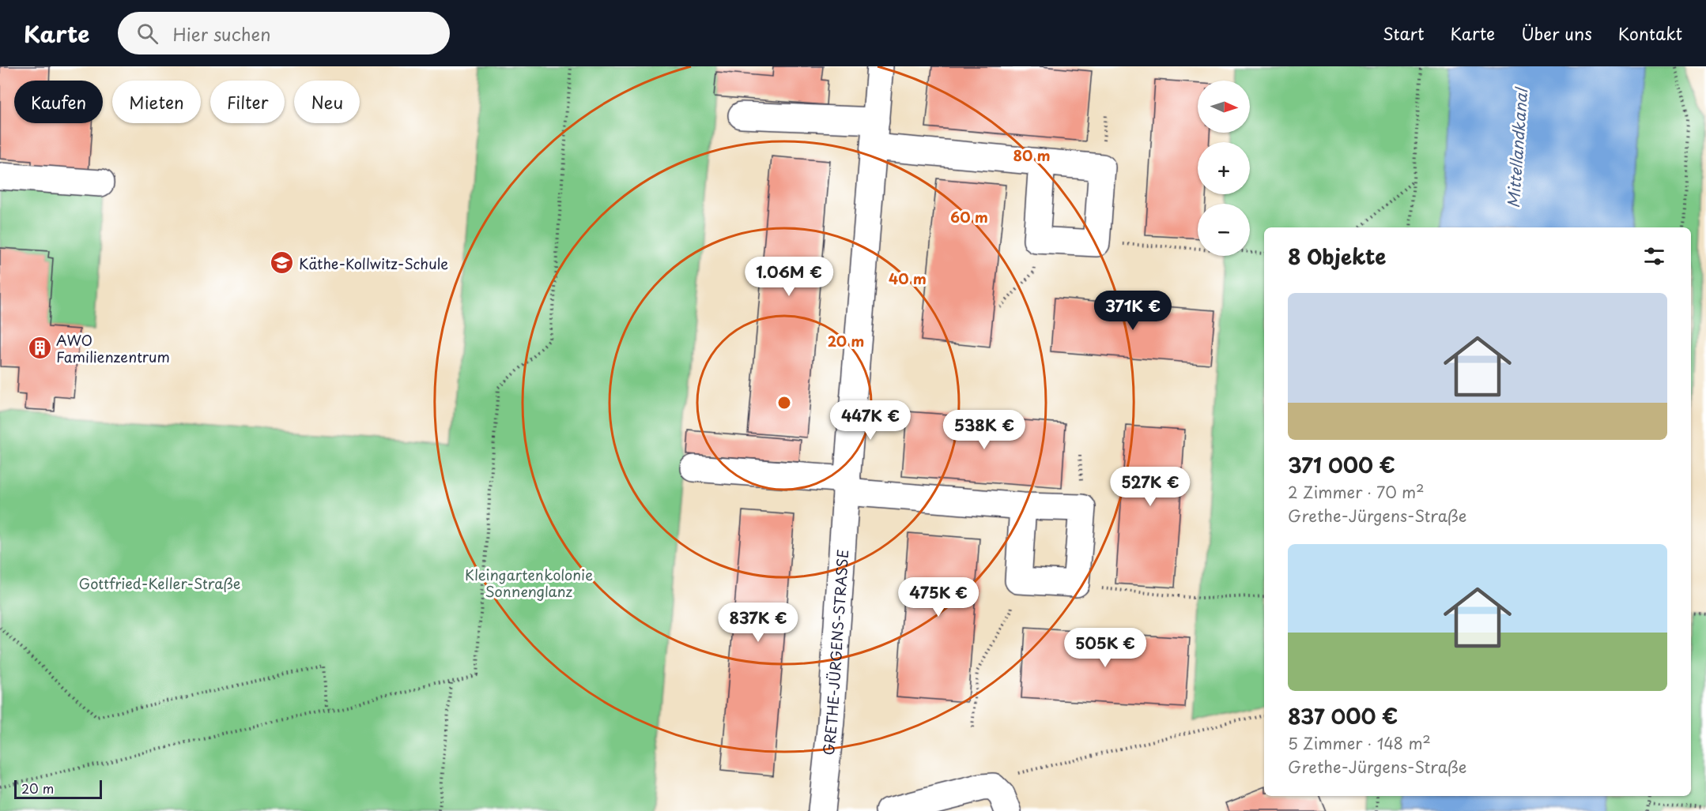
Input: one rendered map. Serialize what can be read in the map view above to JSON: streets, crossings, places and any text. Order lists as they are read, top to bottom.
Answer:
{
  "streets": {
    "street": ["GRETHE-JÜRGENS-STRASSE"]
  },
  "water": ["Mittellandkanal"],
  "parks": ["Kleingartenkolonie Sonnenglanz", "Gottfried-Keller-Straße"],
  "places": {
    "school or university": ["Käthe-Kollwitz-Schule"],
    "building": ["AWO Familienzentrum"]
  },
  "scale_bar": "20 m",
  "north": "right",
  "page": {
    "header": "Karte",
    "search": "Hier suchen",
    "nav": [
      "Start",
      "Karte",
      "Über uns",
      "Kontakt"
    ],
    "map_buttons": ["+", "−"],
    "chip": [
      "Kaufen",
      "Mieten",
      "Filter",
      "Neu"
    ],
    "heading": "8 Objekte",
    "price": [
      "1.06M €",
      "371K €",
      "447K €",
      "538K €",
      "527K €",
      "475K €",
      "837K €",
      "505K €"
    ],
    "list": [
      {
        "name": "371 000 €",
        "note": "2 Zimmer · 70 m² · Grethe-Jürgens-Straße"
      },
      {
        "name": "837 000 €",
        "note": "5 Zimmer · 148 m² · Grethe-Jürgens-Straße"
      }
    ],
    "scale": "20 m"
  },
  "rings": [
    "80 m",
    "60 m",
    "40 m",
    "20 m"
  ]
}
